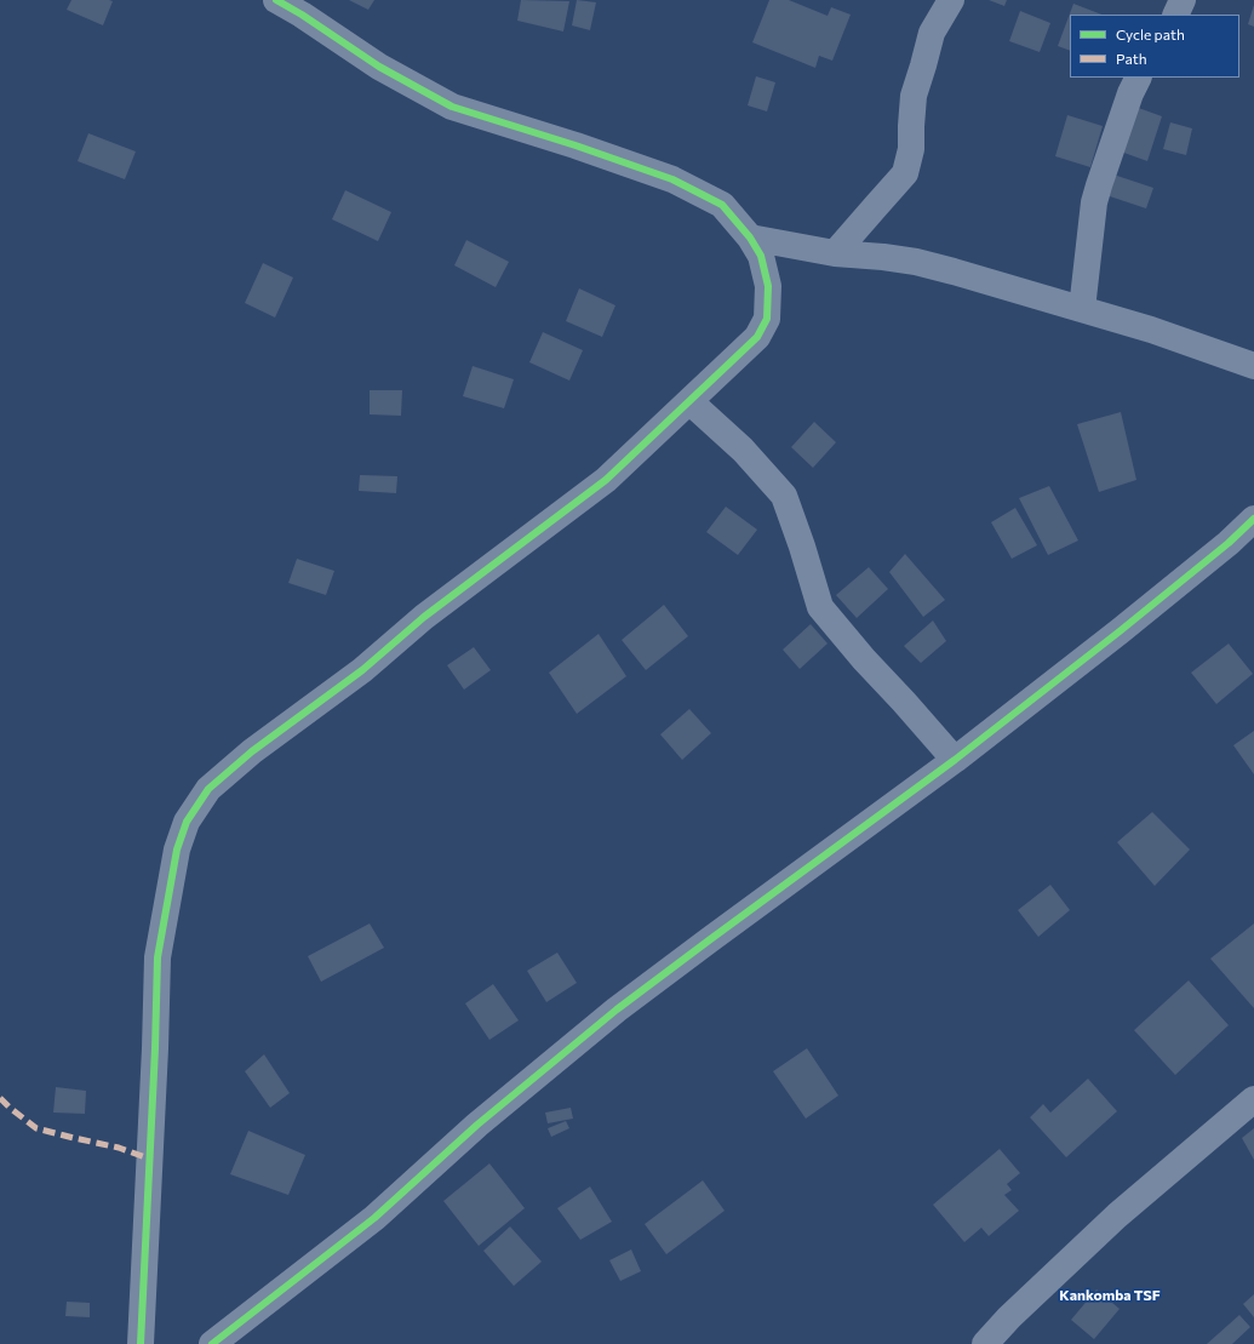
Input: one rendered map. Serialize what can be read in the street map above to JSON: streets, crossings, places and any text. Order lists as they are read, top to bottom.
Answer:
{
  "districts": ["Kankomba TSF"],
  "legend": ["Cycle path", "Path"]
}
